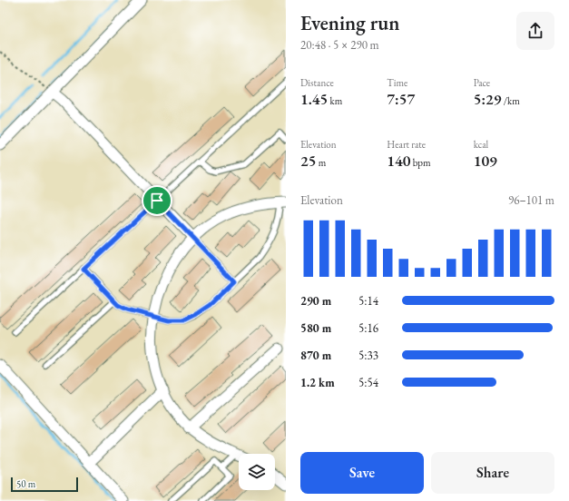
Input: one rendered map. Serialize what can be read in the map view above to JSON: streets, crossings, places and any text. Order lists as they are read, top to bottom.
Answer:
{
  "scale_bar": "50 m",
  "page": {
    "heading": ["Evening run", "20:48 · 5 × 290 m"],
    "stats": [
      ["Distance", "1.45 km"],
      ["Time", "7:57"],
      ["Pace", "5:29 /km"],
      ["Elevation", "25 m"],
      ["Heart rate", "140 bpm"],
      ["kcal", "109"]
    ],
    "chart": ["Elevation", "96–101 m"],
    "list": [
      {
        "name": "290 m",
        "note": "5:14"
      },
      {
        "name": "580 m",
        "note": "5:16"
      },
      {
        "name": "870 m",
        "note": "5:33"
      },
      {
        "name": "1.2 km",
        "note": "5:54"
      }
    ],
    "buttons": ["Save", "Share"],
    "scale": "50 m"
  }
}
